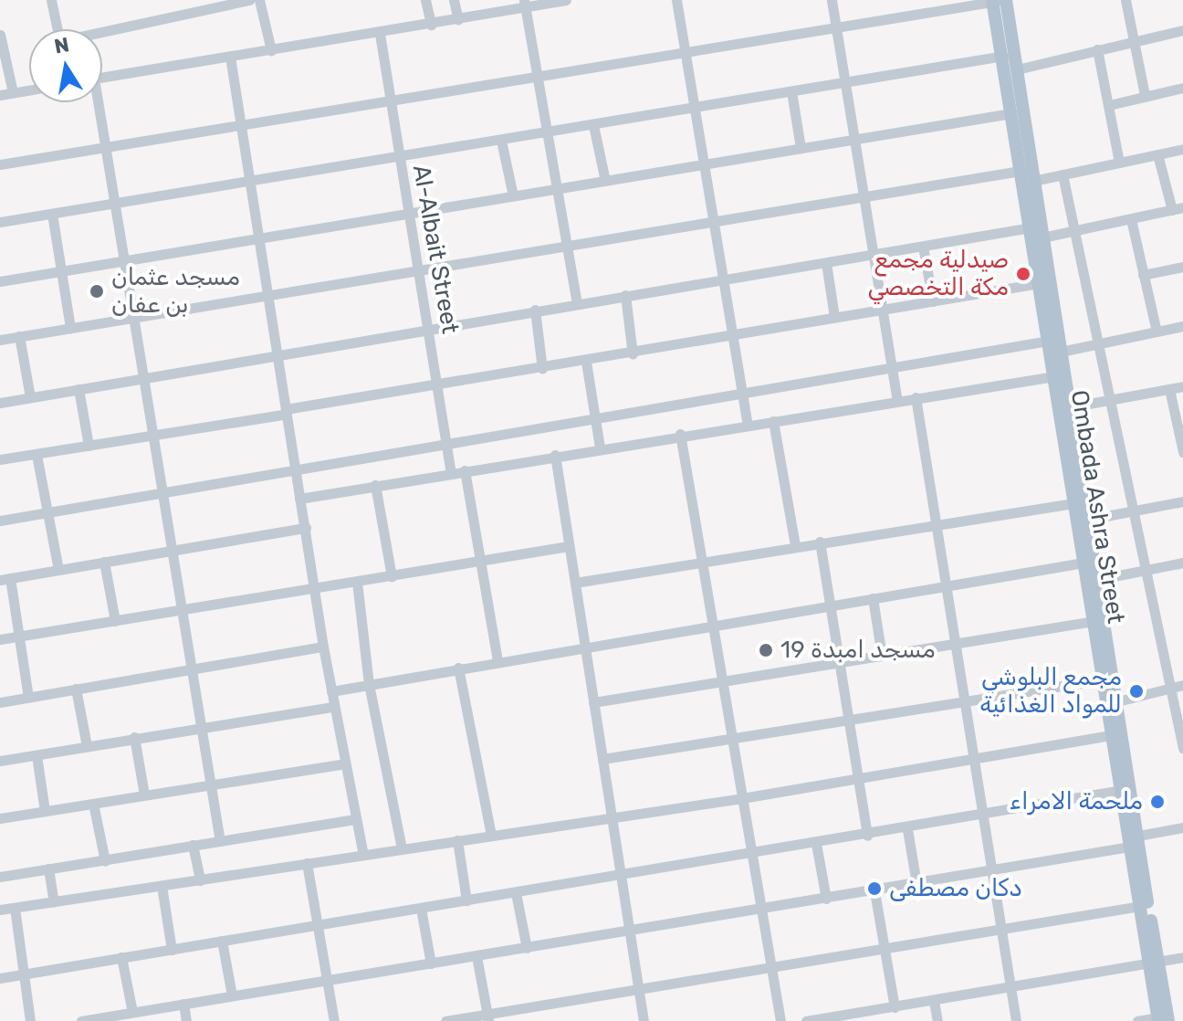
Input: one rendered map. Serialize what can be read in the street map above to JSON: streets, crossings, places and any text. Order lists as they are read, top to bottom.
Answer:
{
  "streets": {
    "main road": ["Ombada Ashra Street"],
    "street": ["Al-Albait Street"]
  },
  "places": [
    "صيدلية مجمع مكة التخصصي",
    "مسجد عثمان بن عفان",
    "مسجد امبدة 19",
    "مجمع البلوشي للمواد الغذائية",
    "ملحمة الامراء",
    "دكان مصطفى"
  ],
  "north": "top"
}
